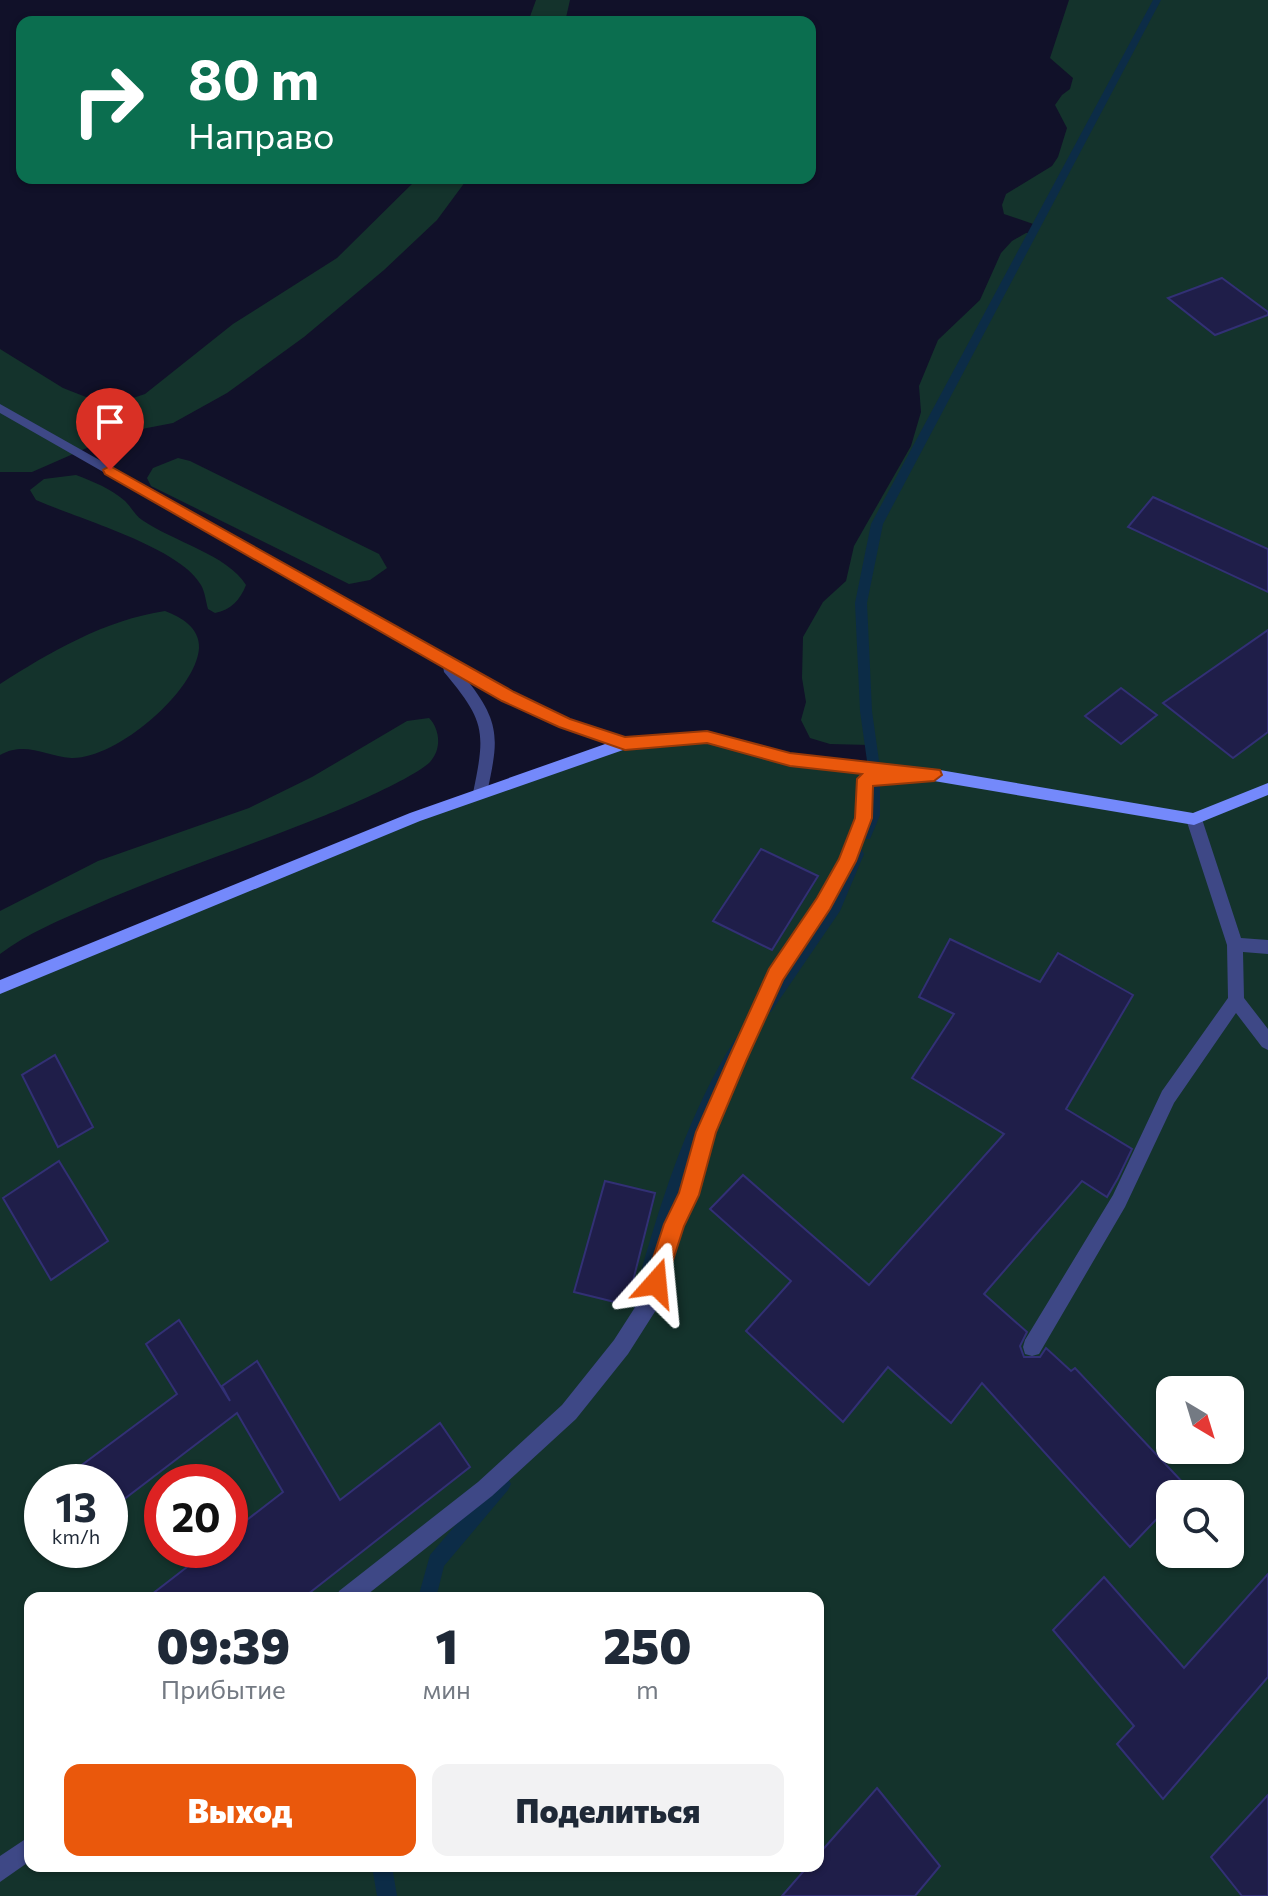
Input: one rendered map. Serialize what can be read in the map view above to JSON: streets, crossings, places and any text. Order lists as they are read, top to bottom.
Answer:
{
  "north": "bottom right",
  "page": {
    "turn": ["80 m", "Направо"],
    "speed": "13 km/h",
    "limit": "20",
    "eta": [
      "09:39",
      "Прибытие",
      "1",
      "мин",
      "250",
      "m"
    ],
    "buttons": ["Выход", "Поделиться"]
  }
}
